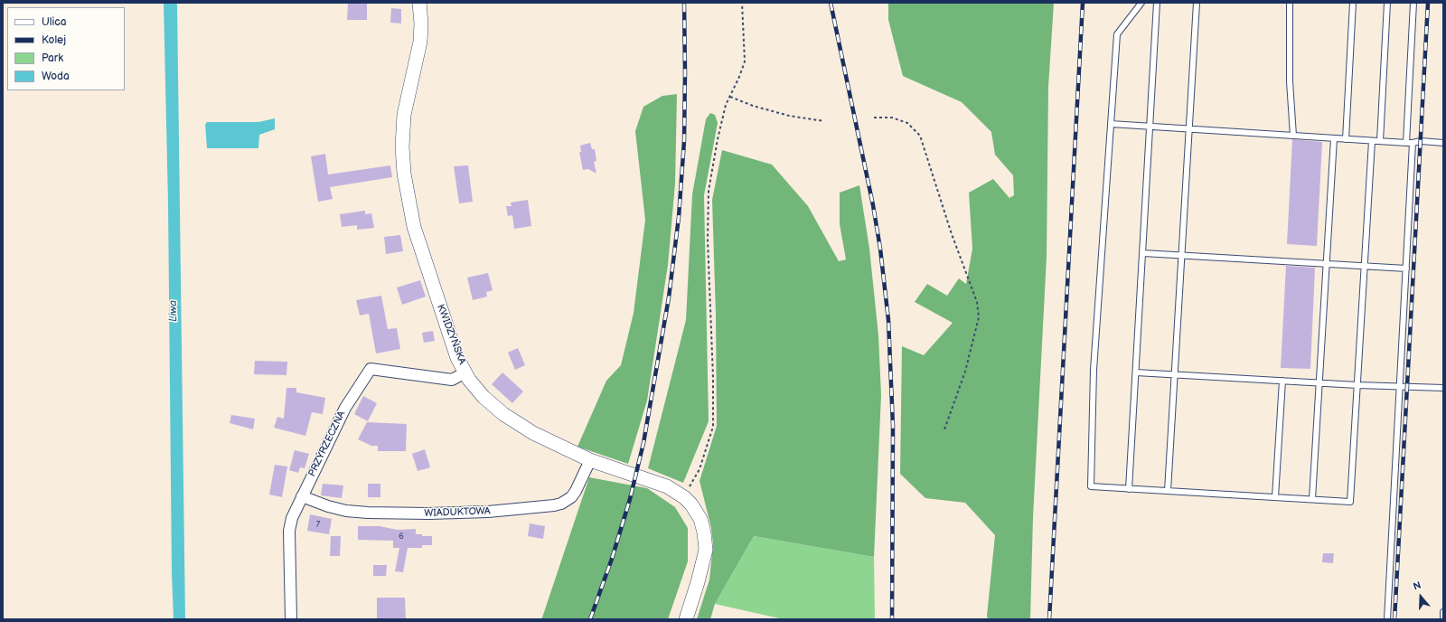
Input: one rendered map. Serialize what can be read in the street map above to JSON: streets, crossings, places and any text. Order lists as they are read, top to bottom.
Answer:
{
  "streets": {
    "street": ["KWIDZYŃSKA", "PRZYRZECZNA", "WIADUKTOWA"]
  },
  "crossings": [
    ["KWIDZYŃSKA", "PRZYRZECZNA"],
    ["KWIDZYŃSKA", "WIADUKTOWA"],
    ["PRZYRZECZNA", "WIADUKTOWA"]
  ],
  "water": ["Liwa"],
  "house_numbers": ["7", "6"],
  "legend": [
    "Ulica",
    "Kolej",
    "Park",
    "Woda"
  ],
  "north": "top"
}
